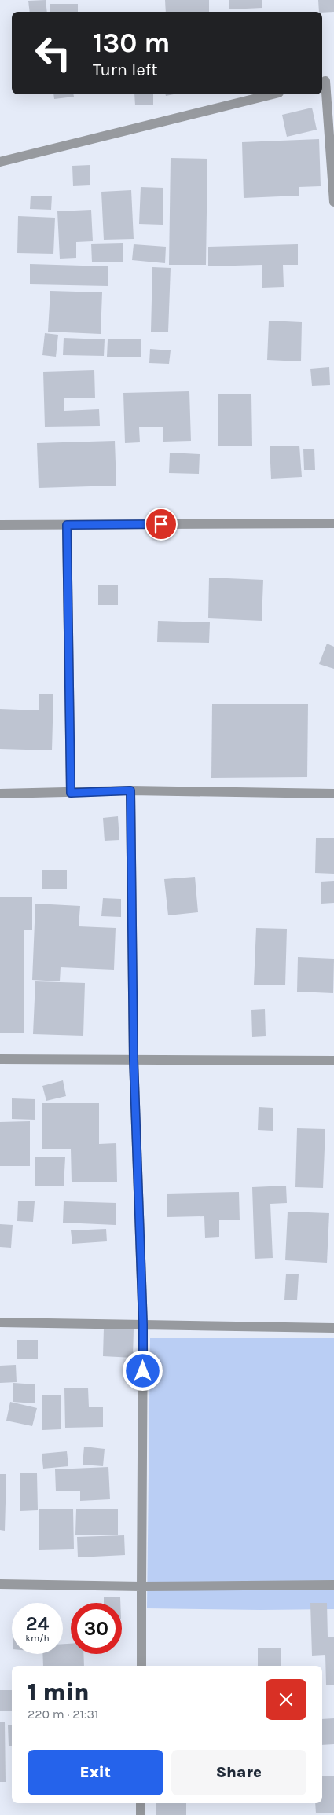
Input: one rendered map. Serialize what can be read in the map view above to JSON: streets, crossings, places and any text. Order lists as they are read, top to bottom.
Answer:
{
  "page": {
    "turn": ["130 m", "Turn left"],
    "speed": "24 km/h",
    "limit": "30",
    "heading": ["1 min", "220 m · 21:31"],
    "buttons": ["Exit", "Share"]
  }
}
